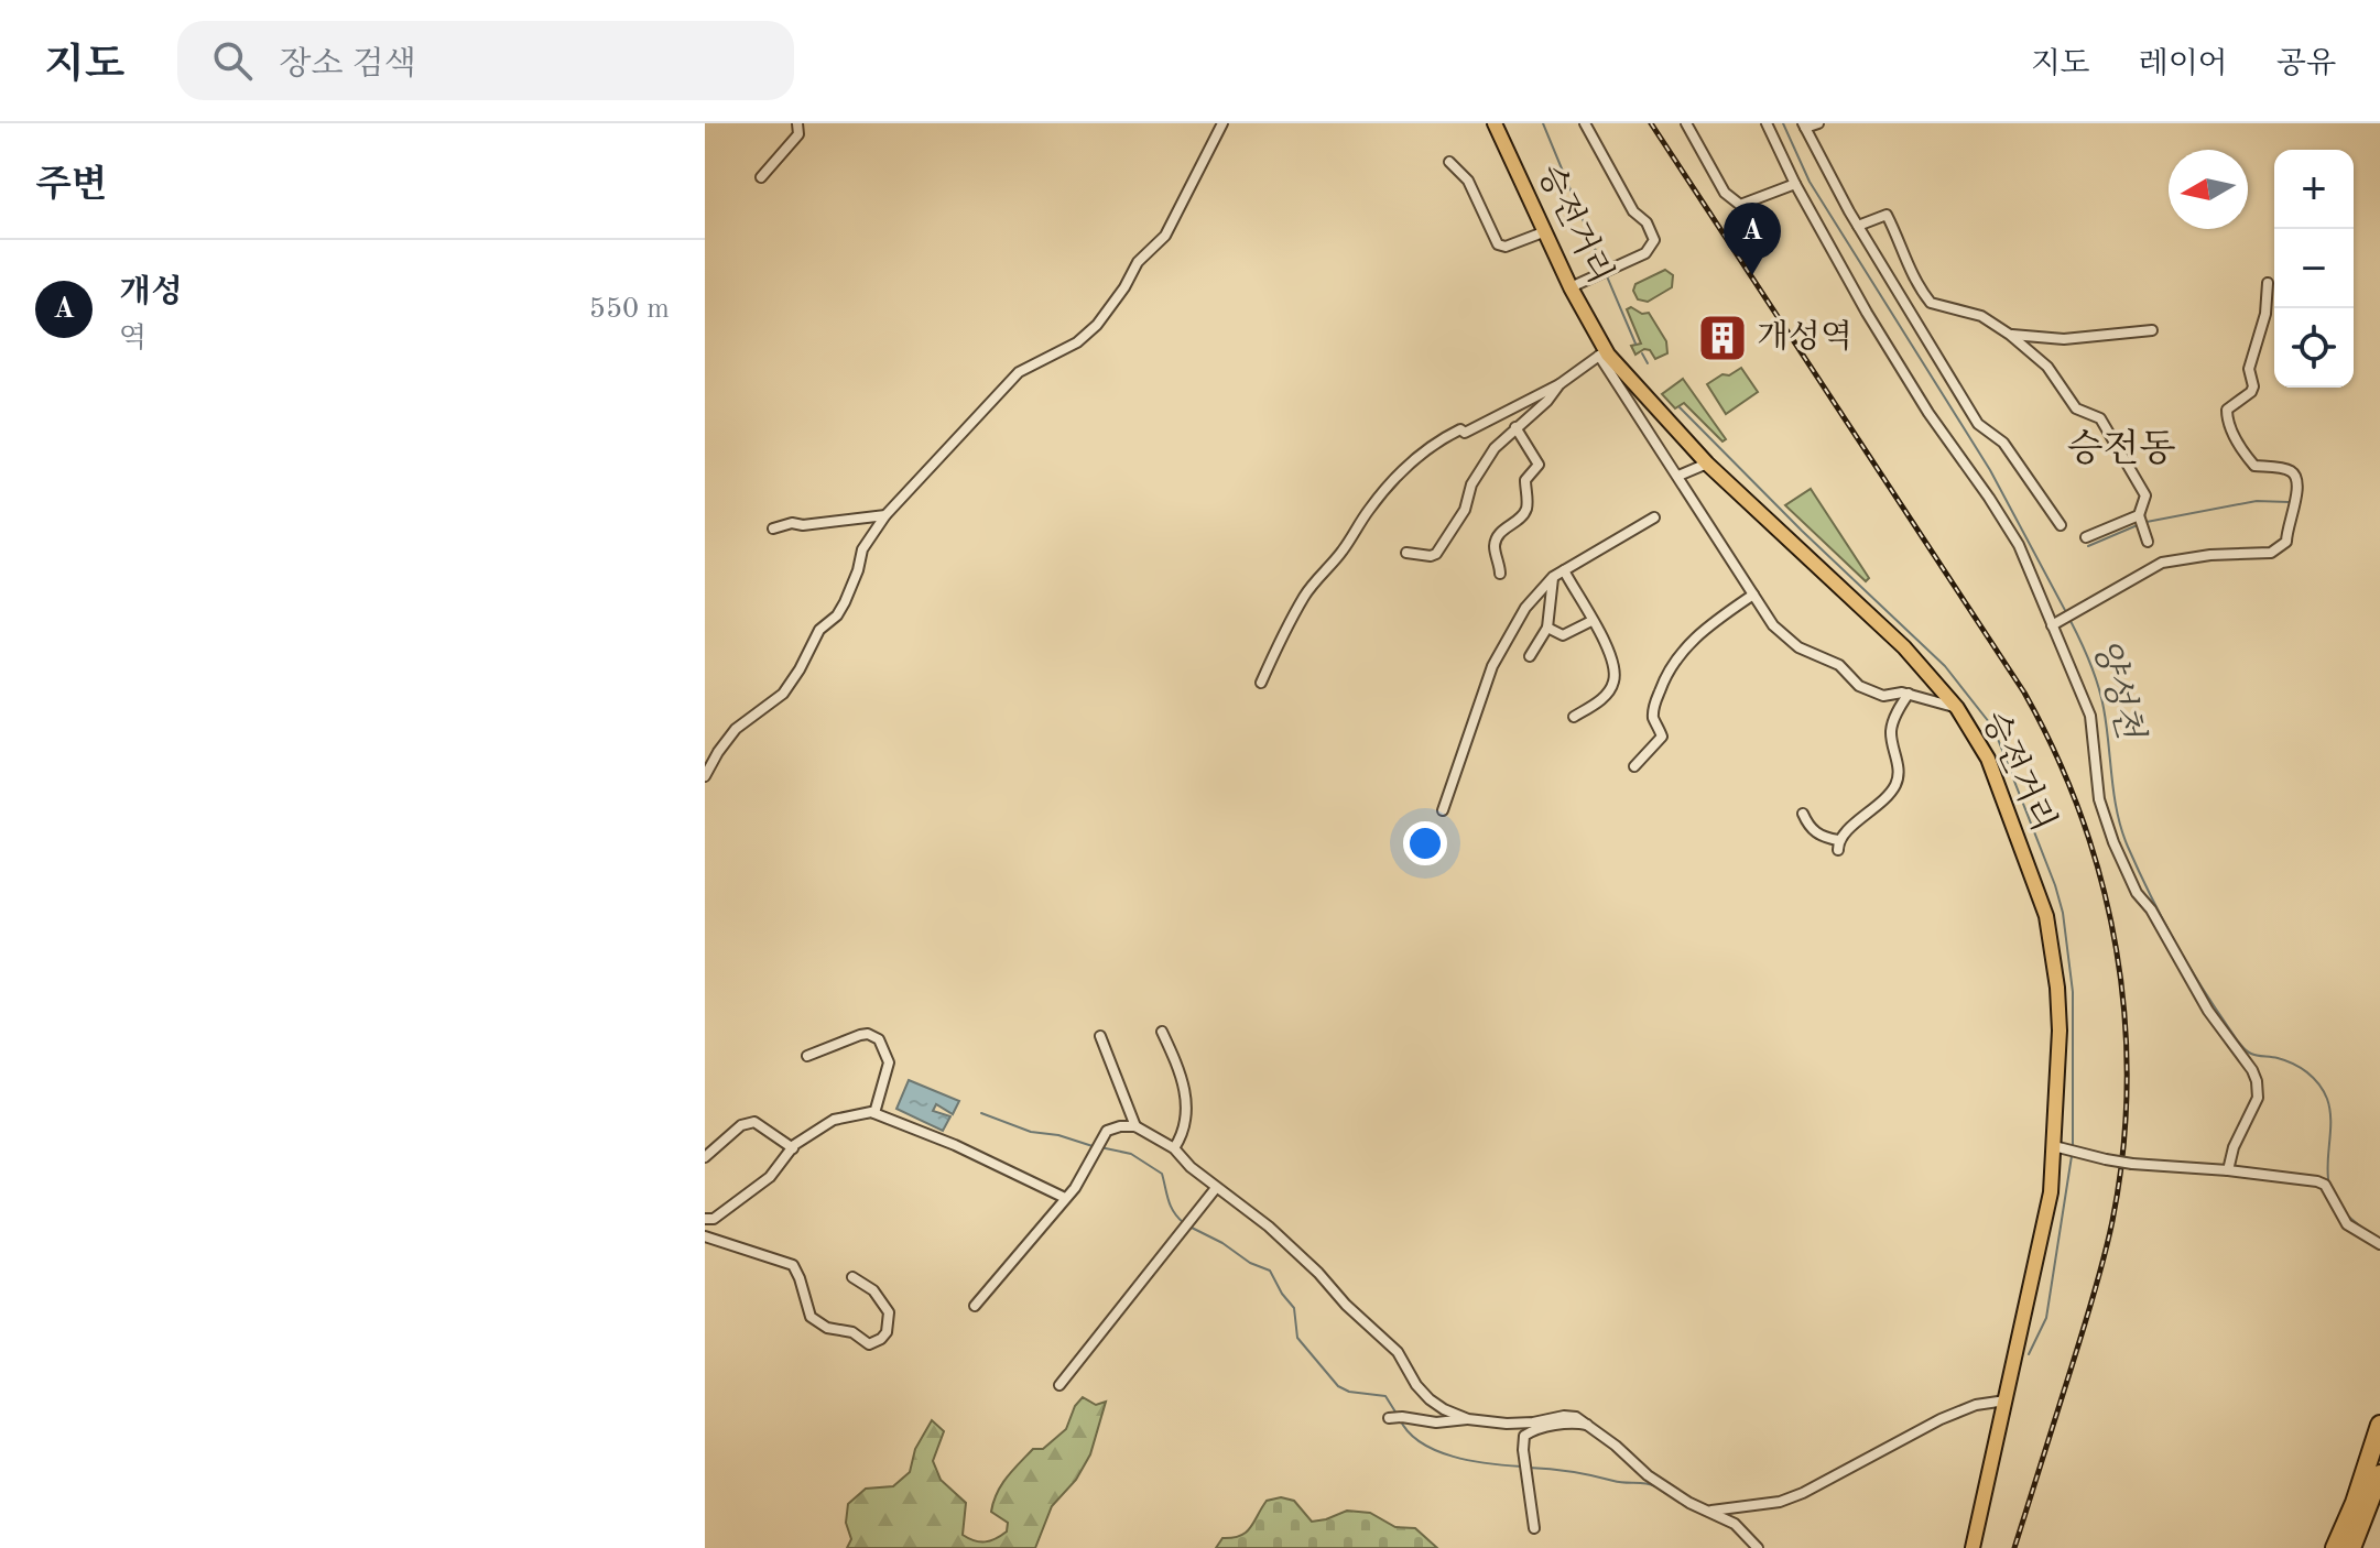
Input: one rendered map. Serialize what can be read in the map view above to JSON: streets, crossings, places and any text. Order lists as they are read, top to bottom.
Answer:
{
  "streets": {
    "main road": ["승전거리"]
  },
  "districts": ["승전동"],
  "water": ["양성천"],
  "places": {
    "building": ["개성역"]
  },
  "north": "left",
  "page": {
    "header": "지도",
    "search": "장소 검색",
    "nav": ["지도", "레이어", "공유"],
    "heading": "주변",
    "map_buttons": ["+", "−"],
    "pins": "A",
    "list": [
      {
        "mark": "A",
        "name": "개성",
        "note": "역",
        "value": "550 m"
      }
    ]
  }
}
